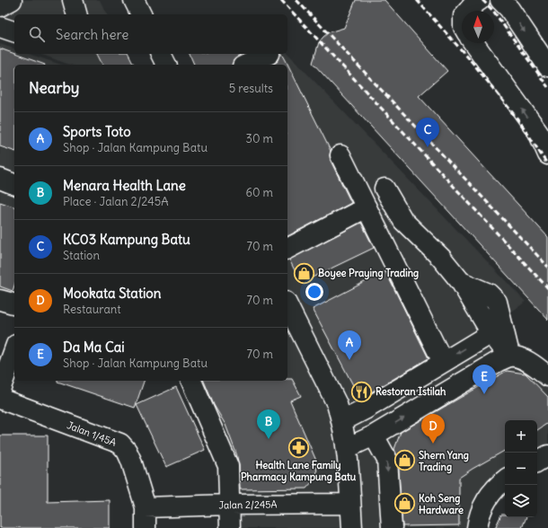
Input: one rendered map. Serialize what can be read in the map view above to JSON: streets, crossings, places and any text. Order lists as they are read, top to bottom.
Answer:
{
  "streets": {
    "street": ["Jalan 1/45A", "Jalan 2/245A"]
  },
  "crossings": [
    ["Jalan 1/45A", "Jalan 2/245A"]
  ],
  "places": {
    "shop": ["Boyee Praying Trading", "Shern Yang Trading", "Koh Seng Hardware"],
    "restaurant": ["Restoran Istilah"],
    "pharmacy": ["Health Lane Family Pharmacy Kampung Batu"]
  },
  "north": "top",
  "page": {
    "search": "Search here",
    "heading": ["Nearby", "5 results"],
    "list": [
      {
        "mark": "A",
        "name": "Sports Toto",
        "note": "Shop · Jalan Kampung Batu",
        "value": "30 m"
      },
      {
        "mark": "B",
        "name": "Menara Health Lane",
        "note": "Place · Jalan 2/245A",
        "value": "60 m"
      },
      {
        "mark": "C",
        "name": "KC03 Kampung Batu",
        "note": "Station",
        "value": "70 m"
      },
      {
        "mark": "D",
        "name": "Mookata Station",
        "note": "Restaurant",
        "value": "70 m"
      },
      {
        "mark": "E",
        "name": "Da Ma Cai",
        "note": "Shop · Jalan Kampung Batu",
        "value": "70 m"
      }
    ],
    "pins": [
      "C",
      "A",
      "E",
      "B",
      "D"
    ],
    "map_buttons": ["+", "−"]
  }
}
